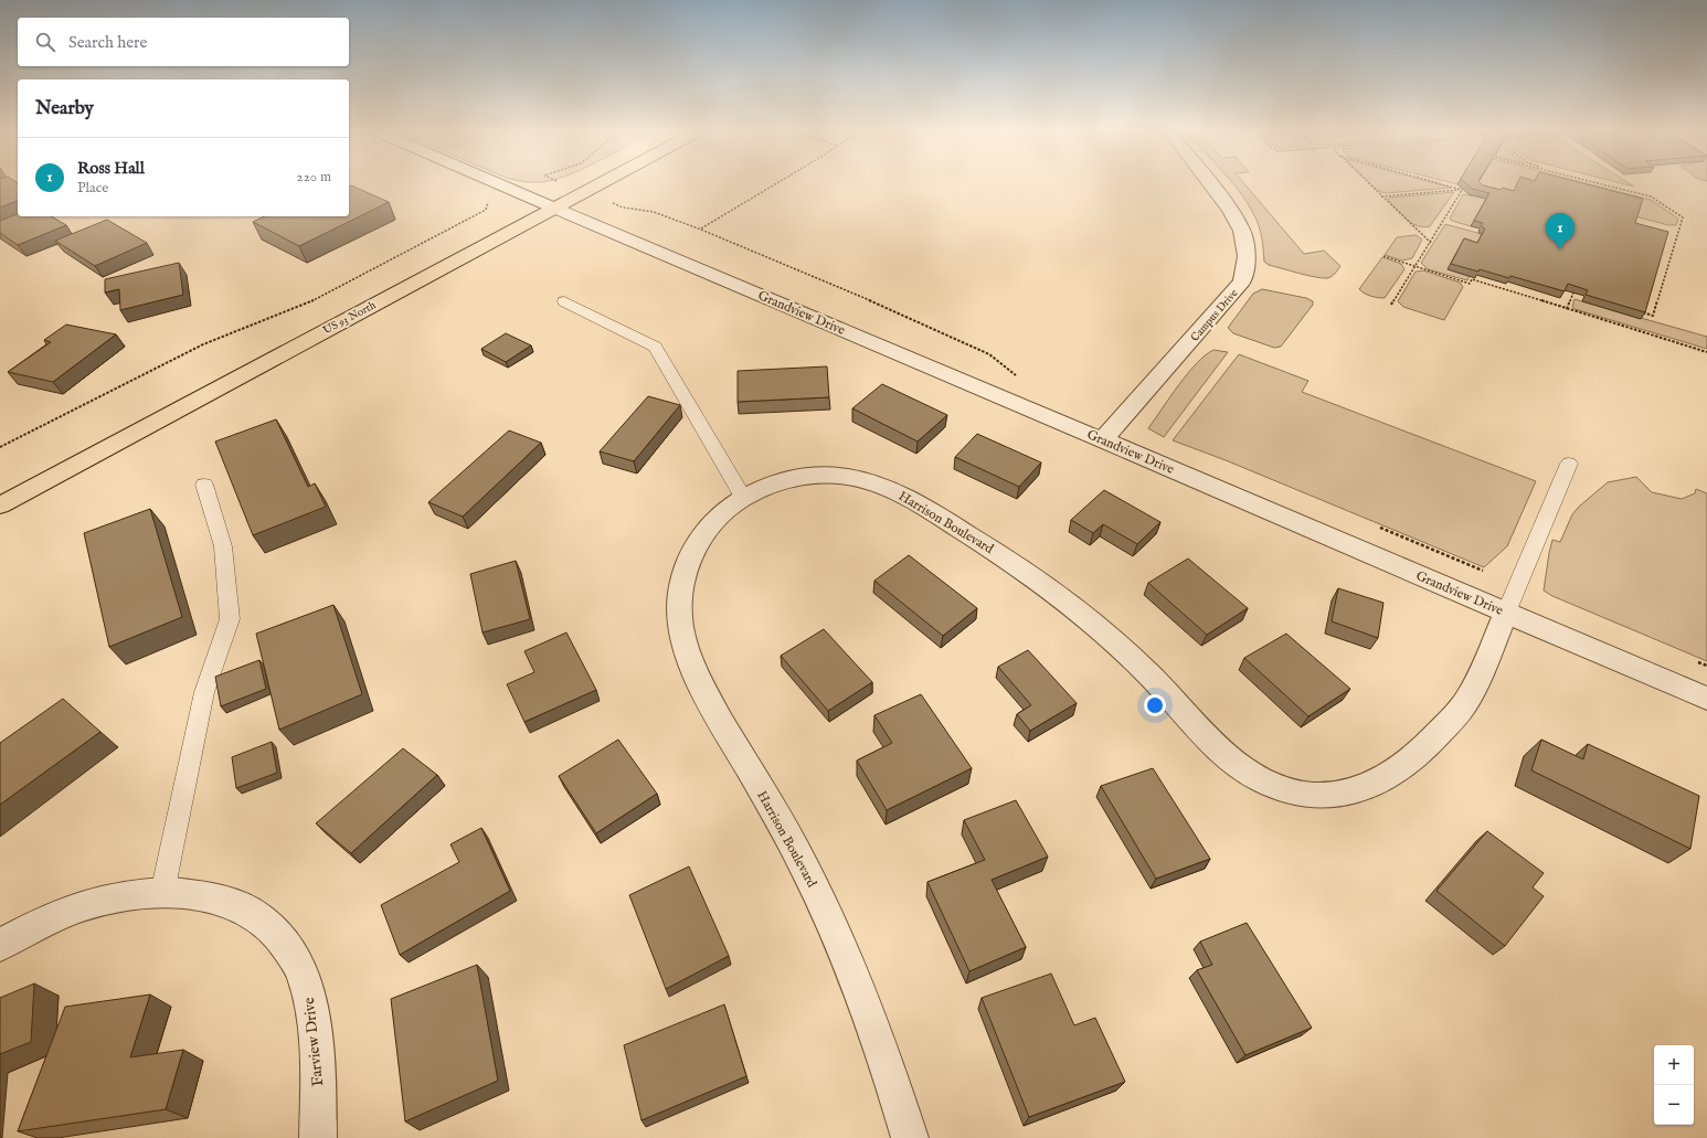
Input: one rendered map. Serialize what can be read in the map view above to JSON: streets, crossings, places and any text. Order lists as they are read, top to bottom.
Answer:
{
  "streets": {
    "main road": ["US 93 North"],
    "street": [
      "Grandview Drive",
      "Campus Drive",
      "Harrison Boulevard",
      "Farview Drive"
    ]
  },
  "crossings": [
    ["Grandview Drive", "Campus Drive"],
    ["Grandview Drive", "US 93 North"],
    ["Grandview Drive", "Harrison Boulevard"]
  ],
  "page": {
    "search": "Search here",
    "heading": "Nearby",
    "list": [
      {
        "mark": "1",
        "name": "Ross Hall",
        "note": "Place",
        "value": "220 m"
      }
    ],
    "pins": "1",
    "map_buttons": ["+", "−"]
  }
}
